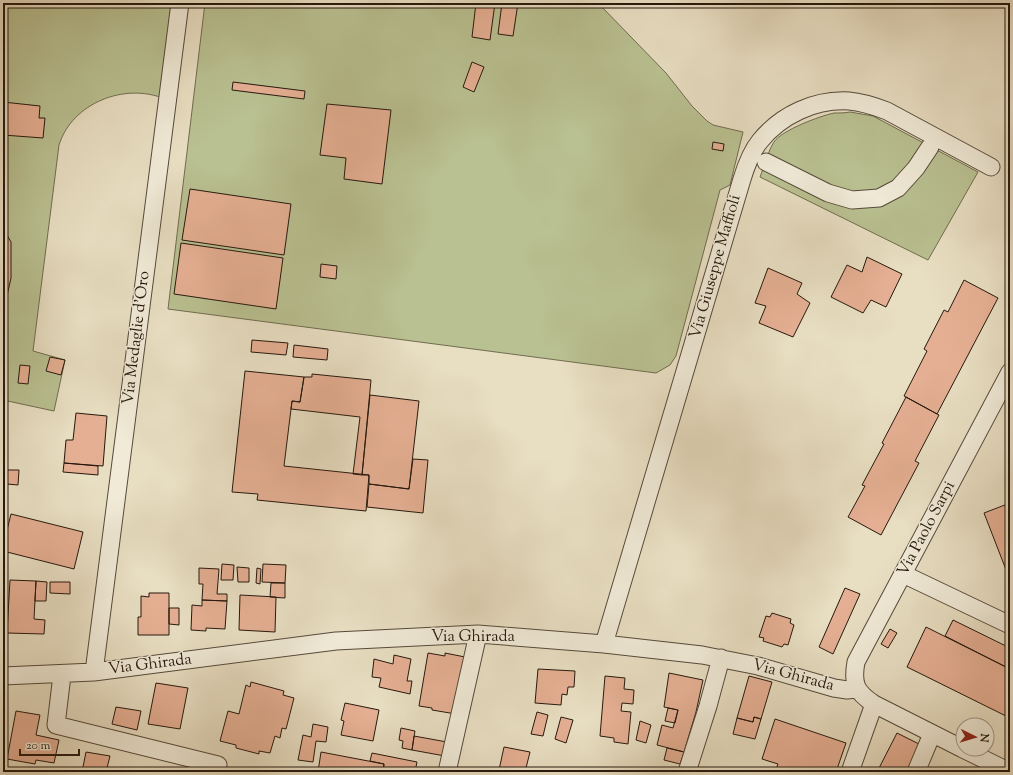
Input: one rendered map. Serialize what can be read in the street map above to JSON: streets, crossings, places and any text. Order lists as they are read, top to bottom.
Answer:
{
  "streets": {
    "street": [
      "Via Giuseppe Maffioli",
      "Via Medaglie d'Oro",
      "Via Paolo Sarpi",
      "Via Ghirada"
    ]
  },
  "crossings": [
    ["Via Giuseppe Maffioli", "Via Ghirada"],
    ["Via Medaglie d'Oro", "Via Ghirada"],
    ["Via Paolo Sarpi", "Via Ghirada"]
  ],
  "scale_bar": "20 m",
  "north": "right"
}
